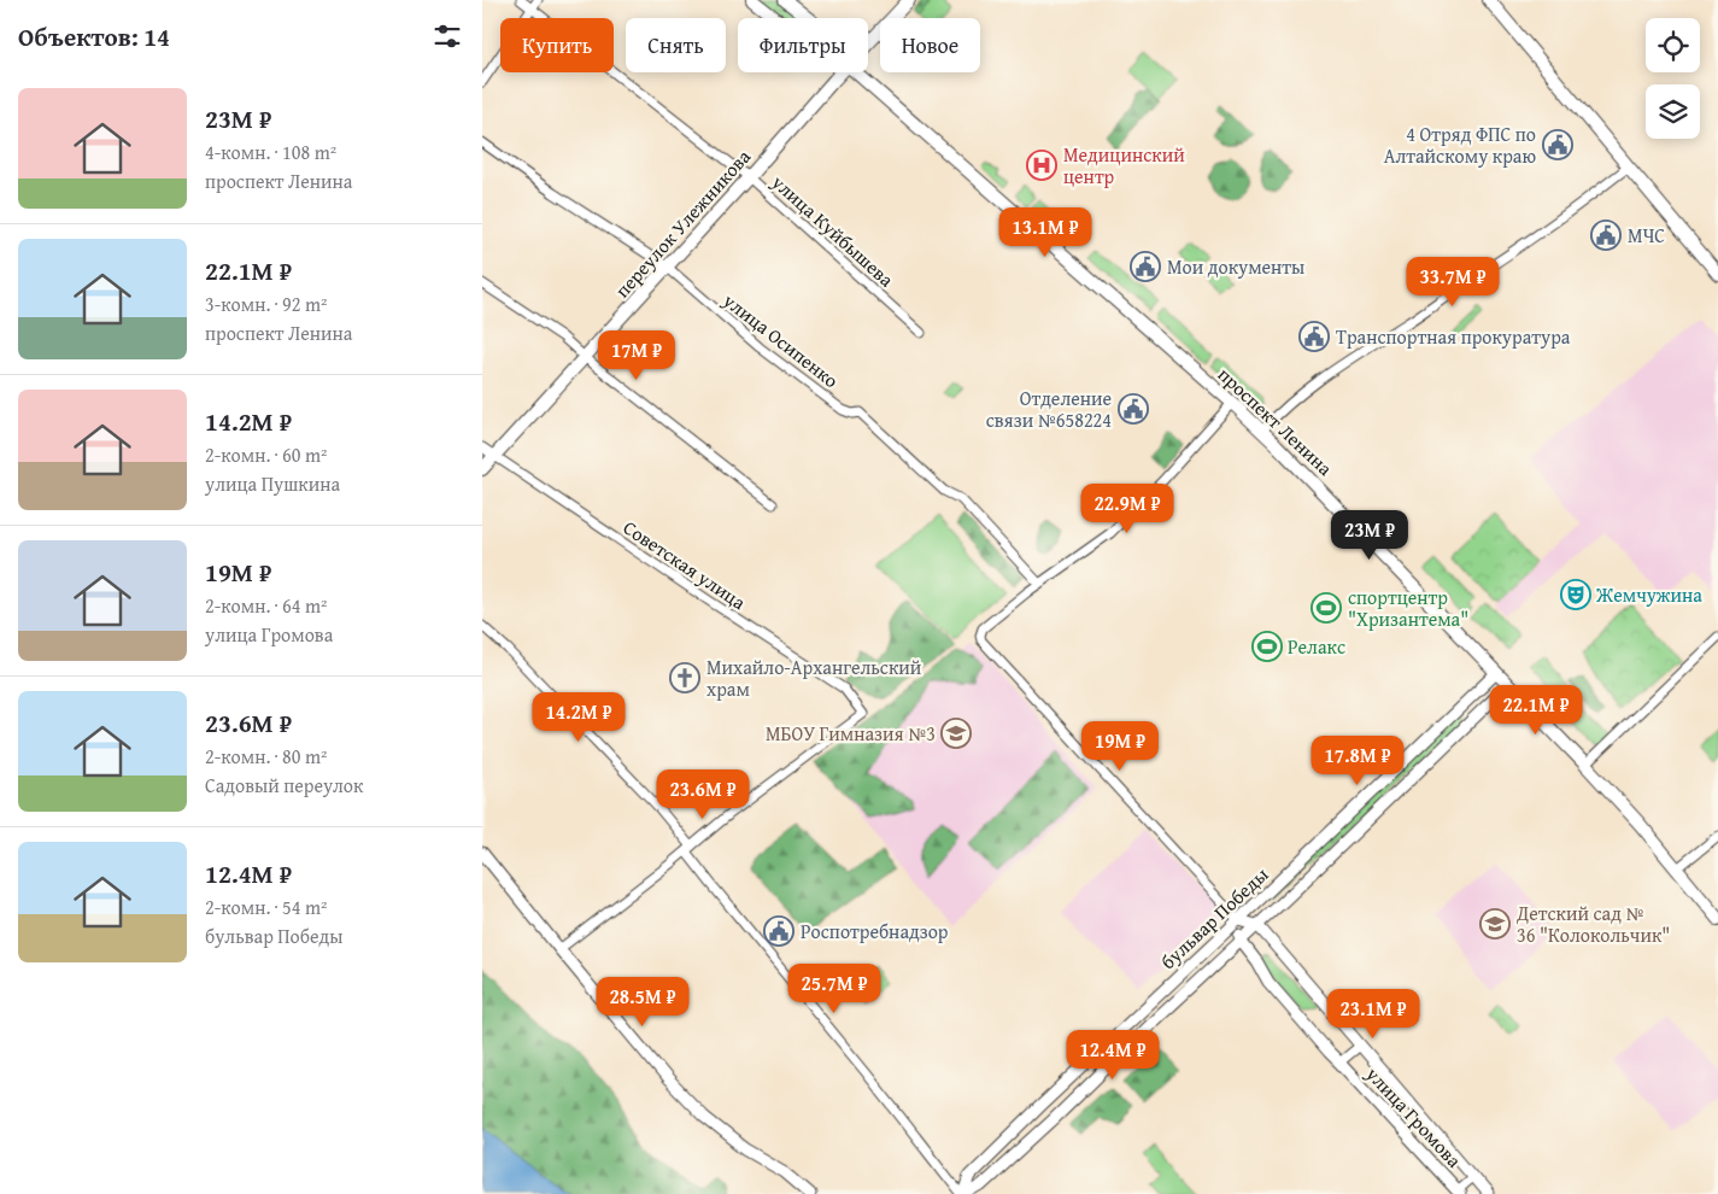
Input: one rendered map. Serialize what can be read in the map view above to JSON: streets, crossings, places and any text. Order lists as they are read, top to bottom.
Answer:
{
  "streets": {
    "main road": ["переулок Улежникова", "проспект Ленина"],
    "street": [
      "улица Куйбышева",
      "улица Осипенко",
      "Советская улица",
      "бульвар Победы",
      "улица Громова"
    ]
  },
  "crossings": [
    ["переулок Улежникова", "улица Куйбышева"],
    ["переулок Улежникова", "улица Осипенко"],
    ["переулок Улежникова", "Советская улица"],
    ["проспект Ленина", "бульвар Победы"],
    ["бульвар Победы", "улица Громова"]
  ],
  "places": {
    "public building": [
      "4 Отряд ФПС по Алтайскому краю",
      "МЧС",
      "Мои документы",
      "Транспортная прокуратура",
      "Отделение связи №658224",
      "Роспотребнадзор"
    ],
    "hospital": ["Медицинский центр"],
    "theatre": ["Жемчужина"],
    "sports": ["спортцентр \"Хризантема\"", "Релакс"],
    "church": ["Михайло-Архангельский храм"],
    "school or university": ["МБОУ Гимназия №3", "Детский сад № 36 \"Колокольчик\""]
  },
  "page": {
    "heading": "Объектов: 14",
    "chip": [
      "Купить",
      "Снять",
      "Фильтры",
      "Новое"
    ],
    "list": [
      {
        "name": "23M ₽",
        "note": "4-комн. · 108 m² · проспект Ленина"
      },
      {
        "name": "22.1M ₽",
        "note": "3-комн. · 92 m² · проспект Ленина"
      },
      {
        "name": "14.2M ₽",
        "note": "2-комн. · 60 m² · улица Пушкина"
      },
      {
        "name": "19M ₽",
        "note": "2-комн. · 64 m² · улица Громова"
      },
      {
        "name": "23.6M ₽",
        "note": "2-комн. · 80 m² · Садовый переулок"
      },
      {
        "name": "12.4M ₽",
        "note": "2-комн. · 54 m² · бульвар Победы"
      }
    ],
    "price": [
      "13.1M ₽",
      "33.7M ₽",
      "17M ₽",
      "22.9M ₽",
      "23M ₽",
      "22.1M ₽",
      "14.2M ₽",
      "19M ₽",
      "17.8M ₽",
      "23.6M ₽",
      "25.7M ₽",
      "28.5M ₽",
      "23.1M ₽",
      "12.4M ₽"
    ]
  }
}
